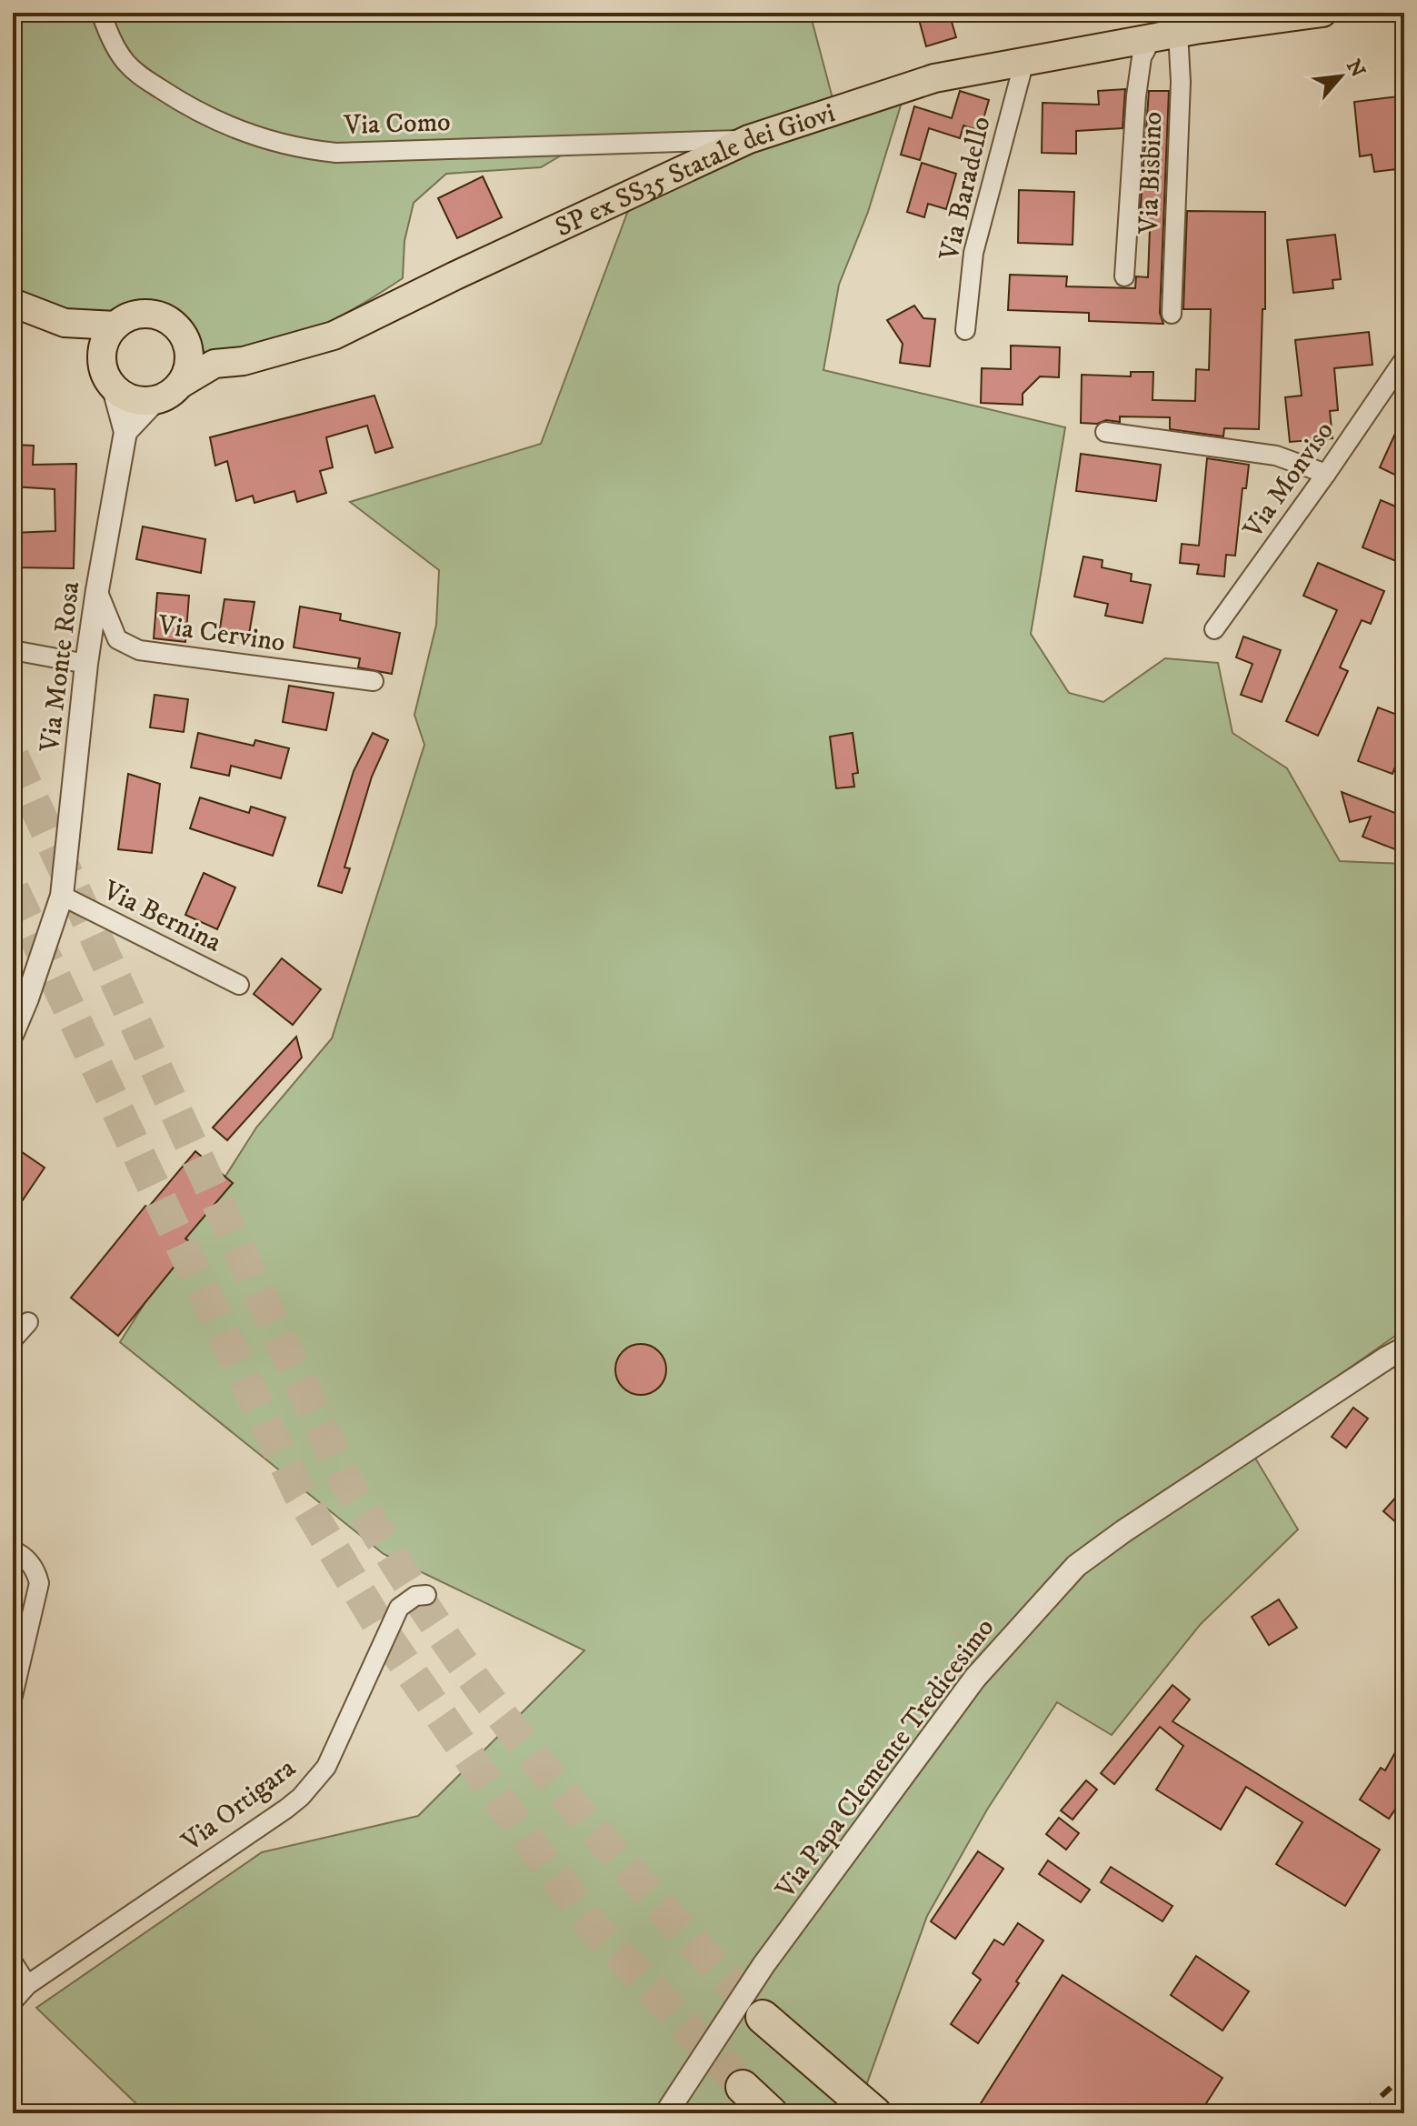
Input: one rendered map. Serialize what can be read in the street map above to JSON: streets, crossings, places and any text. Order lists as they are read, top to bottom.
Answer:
{
  "streets": {
    "main road": ["SP ex SS35 Statale dei Giovi"],
    "street": [
      "Via Como",
      "Via Bisbino",
      "Via Baradello",
      "Via Monviso",
      "Via Cervino",
      "Via Monte Rosa",
      "Via Bernina",
      "Via Papa Clemente Tredicesimo",
      "Via Ortigara"
    ]
  },
  "crossings": [
    ["Via Como", "SP ex SS35 Statale dei Giovi"],
    ["SP ex SS35 Statale dei Giovi", "Via Bisbino"],
    ["SP ex SS35 Statale dei Giovi", "Via Baradello"],
    ["SP ex SS35 Statale dei Giovi", "Via Monte Rosa"],
    ["Via Cervino", "Via Monte Rosa"],
    ["Via Monte Rosa", "Via Bernina"]
  ],
  "north": "top right"
}
